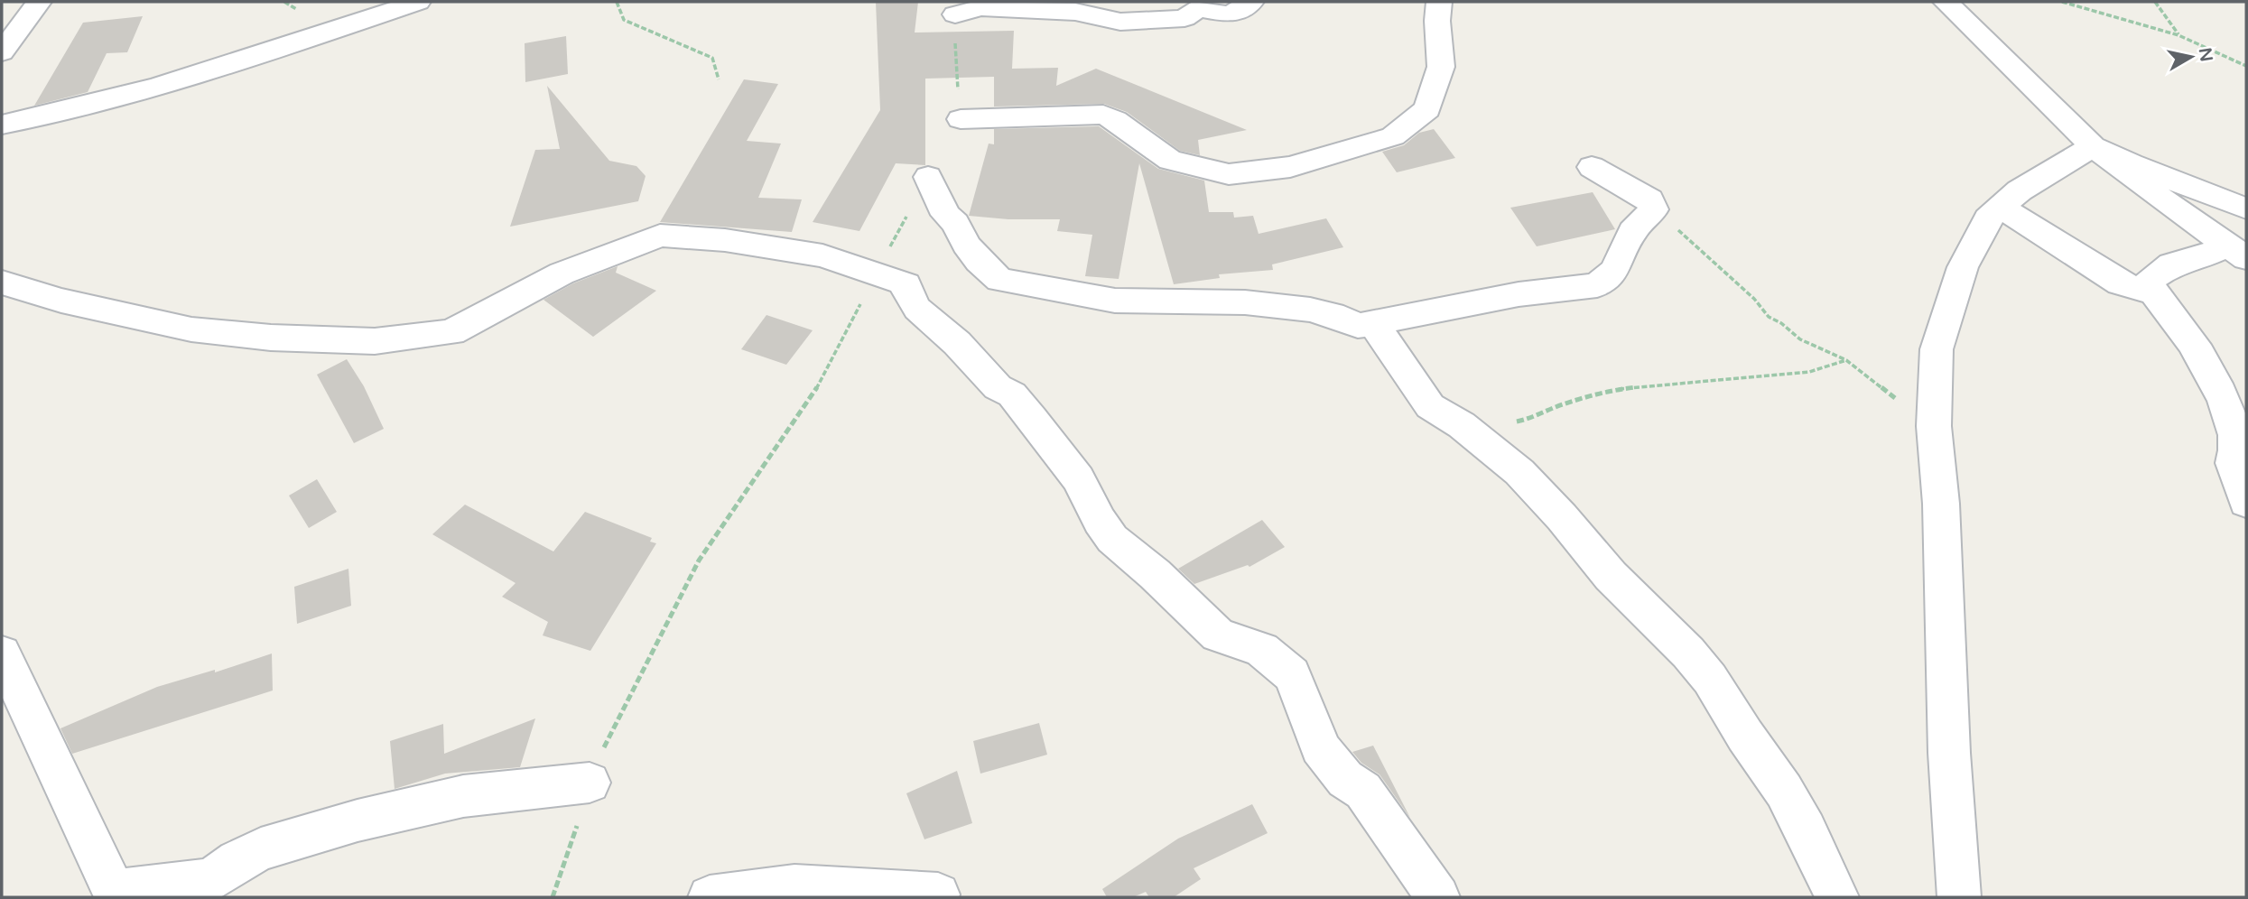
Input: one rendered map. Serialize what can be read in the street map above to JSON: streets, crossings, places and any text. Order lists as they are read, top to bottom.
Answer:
{
  "north": "right"
}
